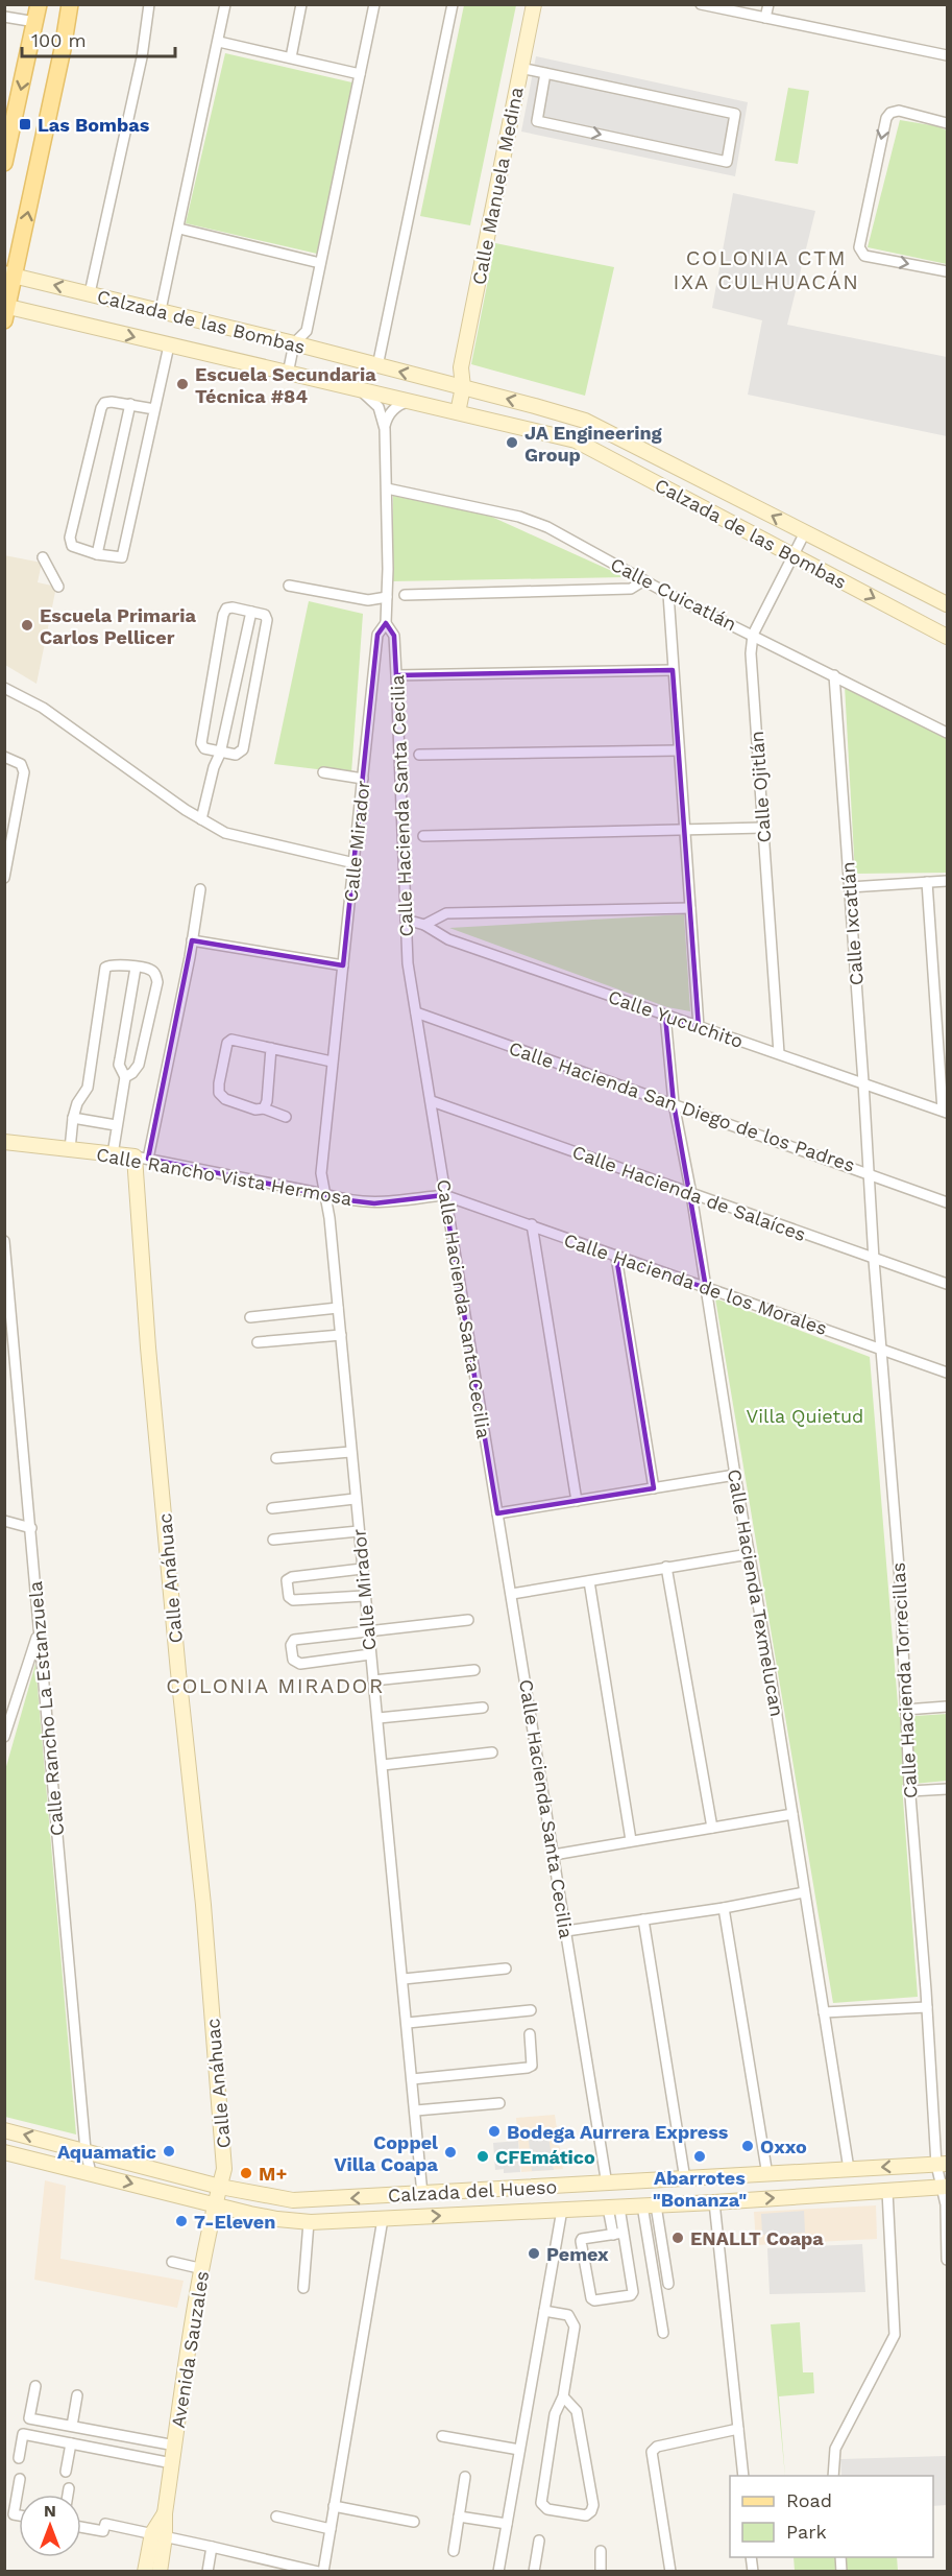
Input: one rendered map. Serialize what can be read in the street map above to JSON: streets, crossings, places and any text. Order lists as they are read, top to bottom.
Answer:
{
  "streets": {
    "main road": [
      "Calle Manuela Medina",
      "Calzada de las Bombas",
      "Calle Rancho Vista Hermosa",
      "Calle Anáhuac",
      "Calzada del Hueso",
      "Avenida Sauzales"
    ],
    "street": [
      "Calle Cuicatlán",
      "Calle Ojitlán",
      "Calle Hacienda Santa Cecilia",
      "Calle Mirador",
      "Calle Ixcatlán",
      "Calle Yucuchito",
      "Calle Hacienda San Diego de los Padres",
      "Calle Hacienda de Salaíces",
      "Calle Hacienda de los Morales",
      "Calle Hacienda Texmelucan",
      "Calle Hacienda Torrecillas",
      "Calle Rancho La Estanzuela"
    ]
  },
  "crossings": [
    ["Calle Manuela Medina", "Calzada de las Bombas"],
    ["Calzada de las Bombas", "Calle Ojitlán"],
    ["Calzada de las Bombas", "Calle Hacienda Santa Cecilia"],
    ["Calle Cuicatlán", "Calle Ojitlán"],
    ["Calle Cuicatlán", "Calle Hacienda Santa Cecilia"],
    ["Calle Cuicatlán", "Calle Ixcatlán"],
    ["Calle Ojitlán", "Calle Yucuchito"],
    ["Calle Hacienda Santa Cecilia", "Calle Mirador"],
    ["Calle Hacienda Santa Cecilia", "Calle Yucuchito"],
    ["Calle Hacienda Santa Cecilia", "Calle Hacienda San Diego de los Padres"],
    ["Calle Hacienda Santa Cecilia", "Calle Rancho Vista Hermosa"],
    ["Calle Hacienda Santa Cecilia", "Calle Hacienda de Salaíces"],
    ["Calle Hacienda Santa Cecilia", "Calle Hacienda de los Morales"],
    ["Calle Hacienda Santa Cecilia", "Calzada del Hueso"],
    ["Calle Mirador", "Calle Rancho Vista Hermosa"],
    ["Calle Mirador", "Calzada del Hueso"],
    ["Calle Ixcatlán", "Calle Yucuchito"],
    ["Calle Ixcatlán", "Calle Hacienda San Diego de los Padres"],
    ["Calle Ixcatlán", "Calle Hacienda Torrecillas"],
    ["Calle Yucuchito", "Calle Hacienda Texmelucan"],
    ["Calle Hacienda San Diego de los Padres", "Calle Hacienda Texmelucan"],
    ["Calle Hacienda San Diego de los Padres", "Calle Hacienda Torrecillas"],
    ["Calle Rancho Vista Hermosa", "Calle Hacienda de los Morales"],
    ["Calle Rancho Vista Hermosa", "Calle Anáhuac"],
    ["Calle Hacienda de Salaíces", "Calle Hacienda Texmelucan"],
    ["Calle Hacienda de Salaíces", "Calle Hacienda Torrecillas"],
    ["Calle Hacienda de los Morales", "Calle Hacienda Texmelucan"],
    ["Calle Hacienda de los Morales", "Calle Hacienda Torrecillas"],
    ["Calle Anáhuac", "Calzada del Hueso"],
    ["Calle Anáhuac", "Avenida Sauzales"],
    ["Calle Hacienda Texmelucan", "Calzada del Hueso"],
    ["Calle Hacienda Torrecillas", "Calzada del Hueso"],
    ["Calle Rancho La Estanzuela", "Calzada del Hueso"],
    ["Calzada del Hueso", "Avenida Sauzales"]
  ],
  "districts": ["COLONIA CTM IXA CULHUACÁN", "COLONIA MIRADOR"],
  "parks": ["Villa Quietud"],
  "places": {
    "transit": ["Las Bombas"],
    "other": [
      "Escuela Secundaria Técnica #84",
      "JA Engineering Group",
      "Escuela Primaria Carlos Pellicer",
      "Bodega Aurrera Express",
      "Oxxo",
      "Aquamatic",
      "Coppel Villa Coapa",
      "CFEmático",
      "Abarrotes \"Bonanza\"",
      "M+",
      "7-Eleven",
      "ENALLT Coapa",
      "Pemex"
    ]
  },
  "legend": ["Road", "Park"],
  "scale_bar": "100 m",
  "north": "top"
}
